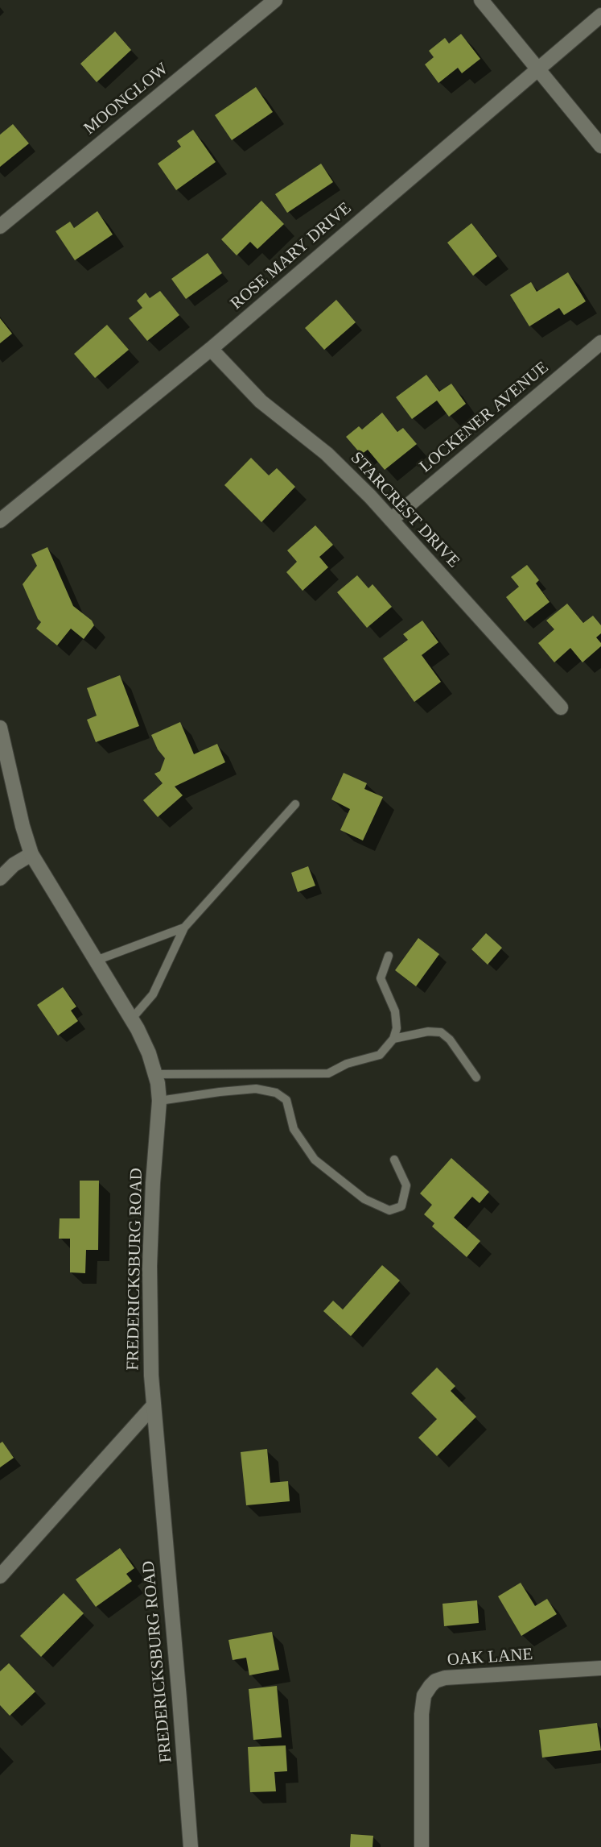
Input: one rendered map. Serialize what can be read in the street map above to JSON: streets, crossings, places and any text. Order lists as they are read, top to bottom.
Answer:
{
  "streets": {
    "street": [
      "MOONGLOW",
      "ROSE MARY DRIVE",
      "LOCKENER AVENUE",
      "STARCREST DRIVE",
      "FREDERICKSBURG ROAD",
      "OAK LANE"
    ]
  },
  "crossings": [
    ["ROSE MARY DRIVE", "STARCREST DRIVE"],
    ["LOCKENER AVENUE", "STARCREST DRIVE"]
  ]
}
